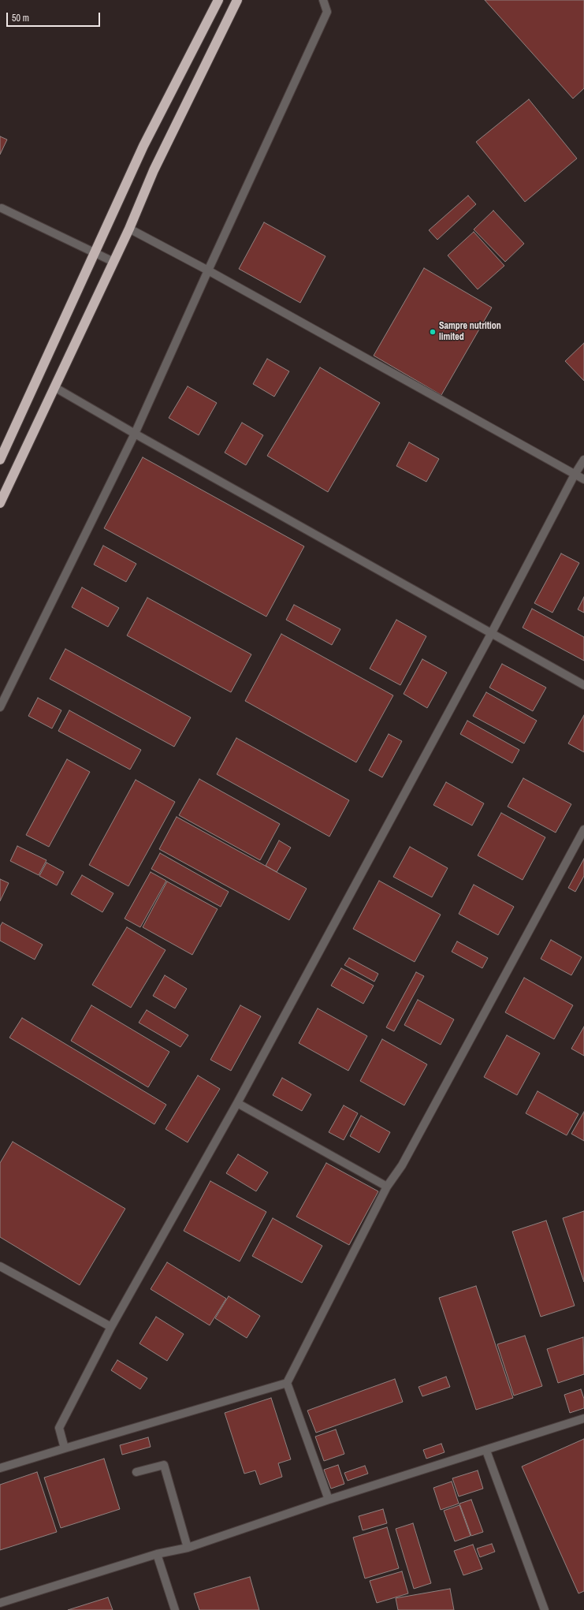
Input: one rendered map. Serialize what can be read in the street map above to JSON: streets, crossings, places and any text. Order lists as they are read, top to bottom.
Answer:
{
  "places": ["Sampre nutrition limited"],
  "scale_bar": "50 m"
}
